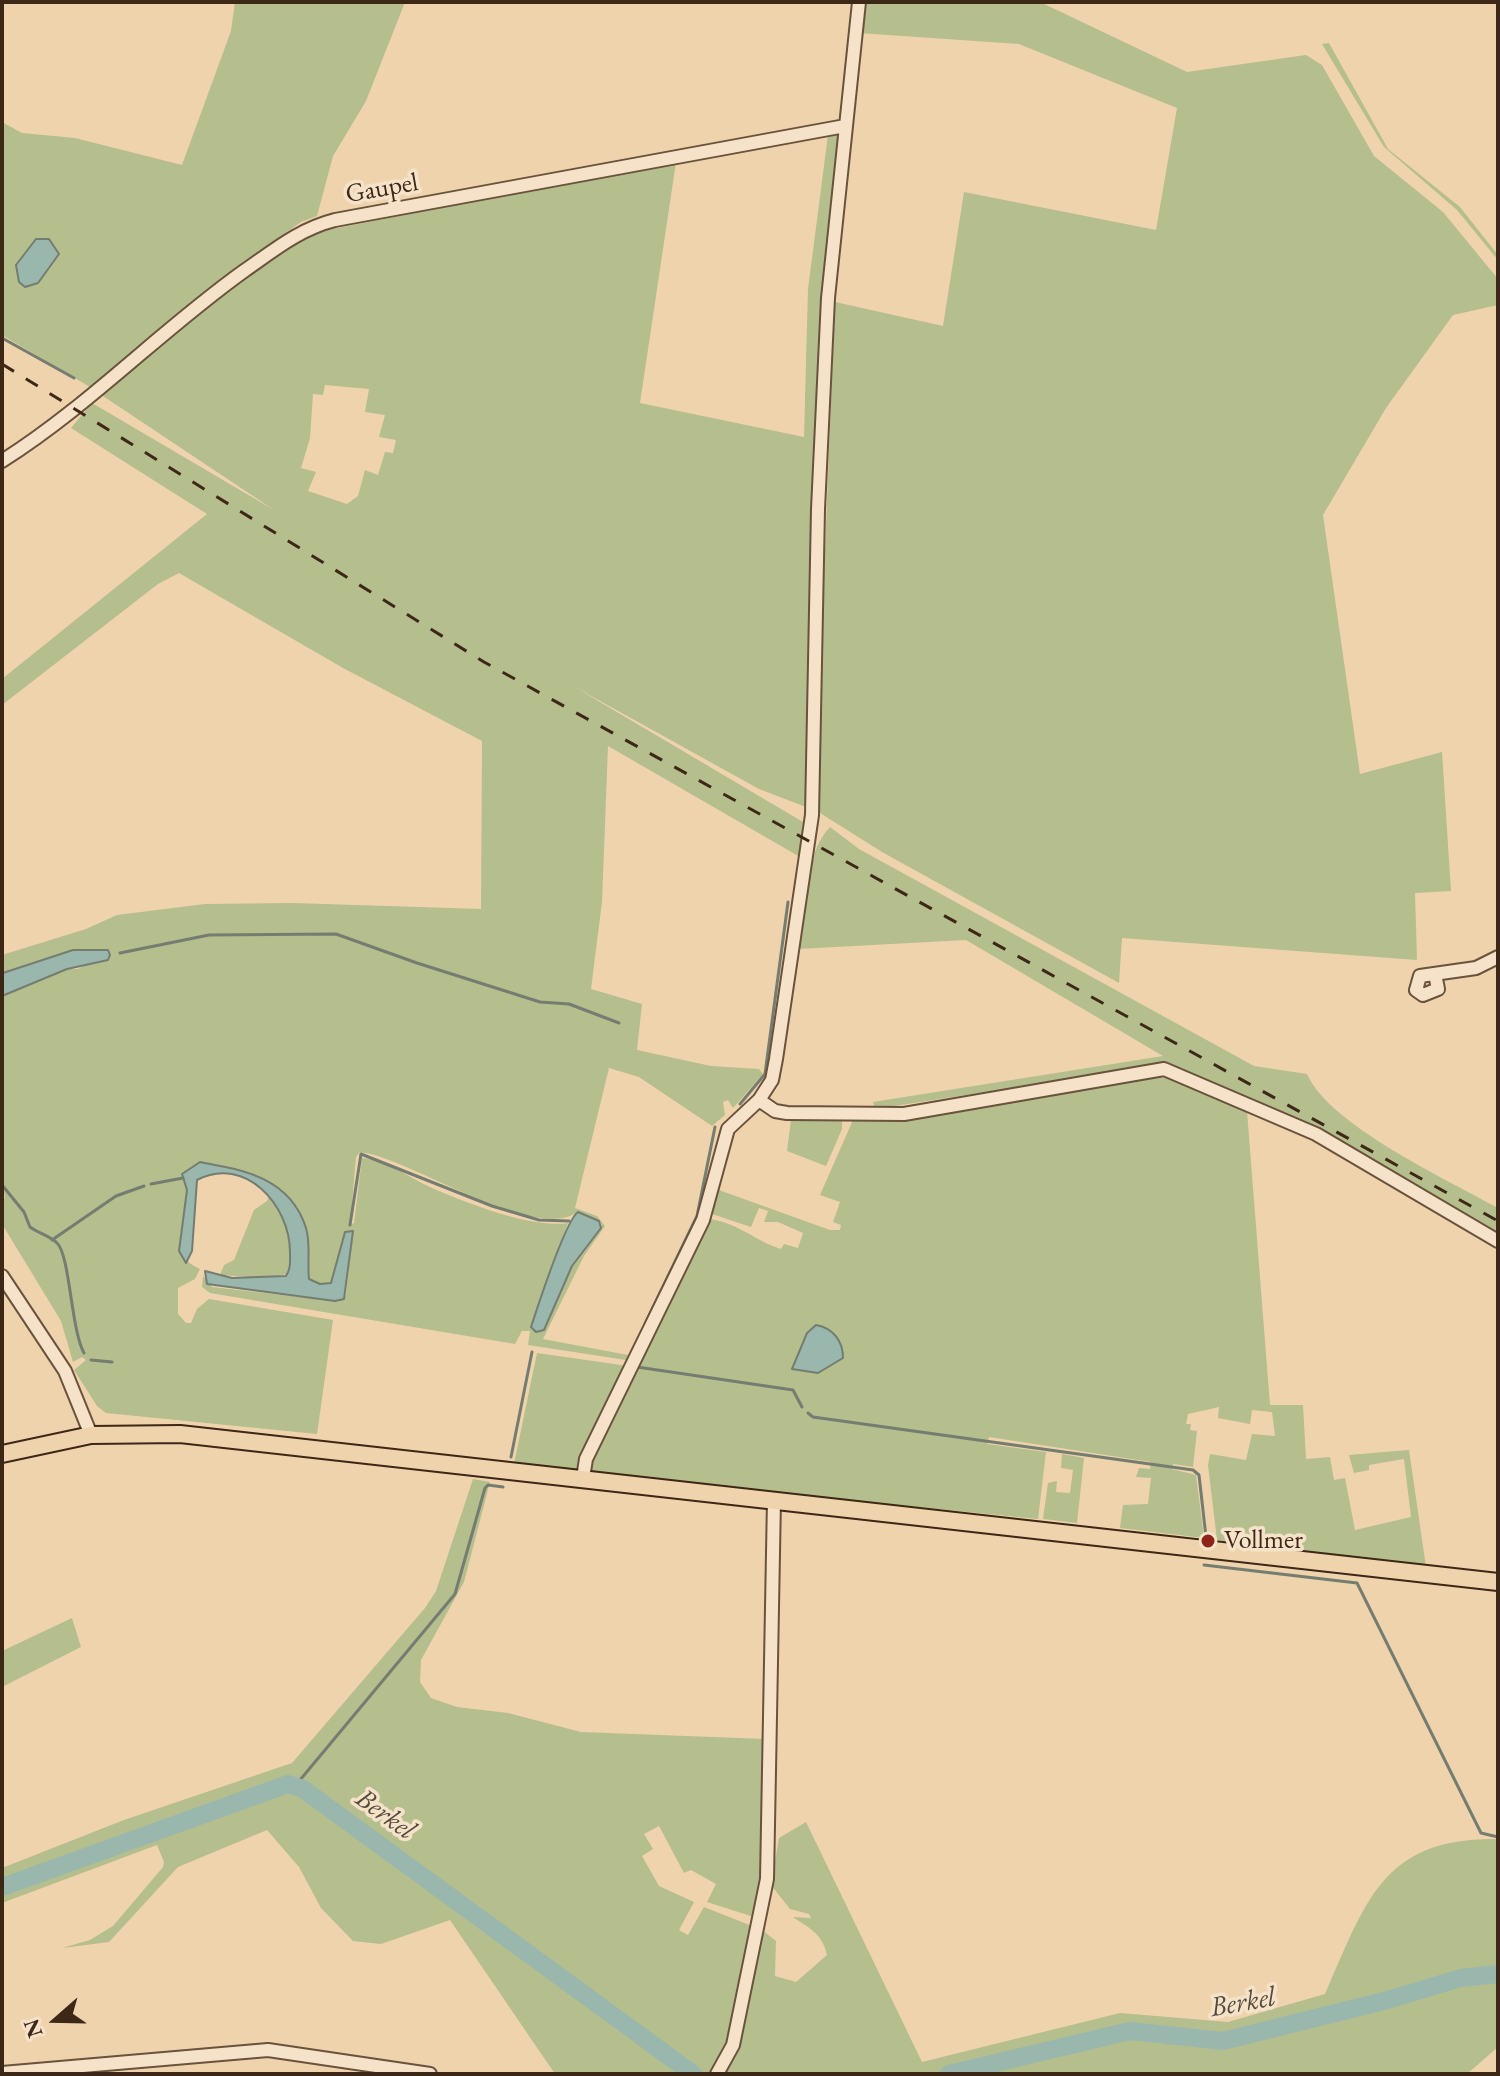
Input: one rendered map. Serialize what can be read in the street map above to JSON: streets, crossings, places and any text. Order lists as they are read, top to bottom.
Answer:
{
  "streets": {
    "street": ["Gaupel"]
  },
  "water": ["Berkel"],
  "places": ["Vollmer"],
  "north": "left"
}
